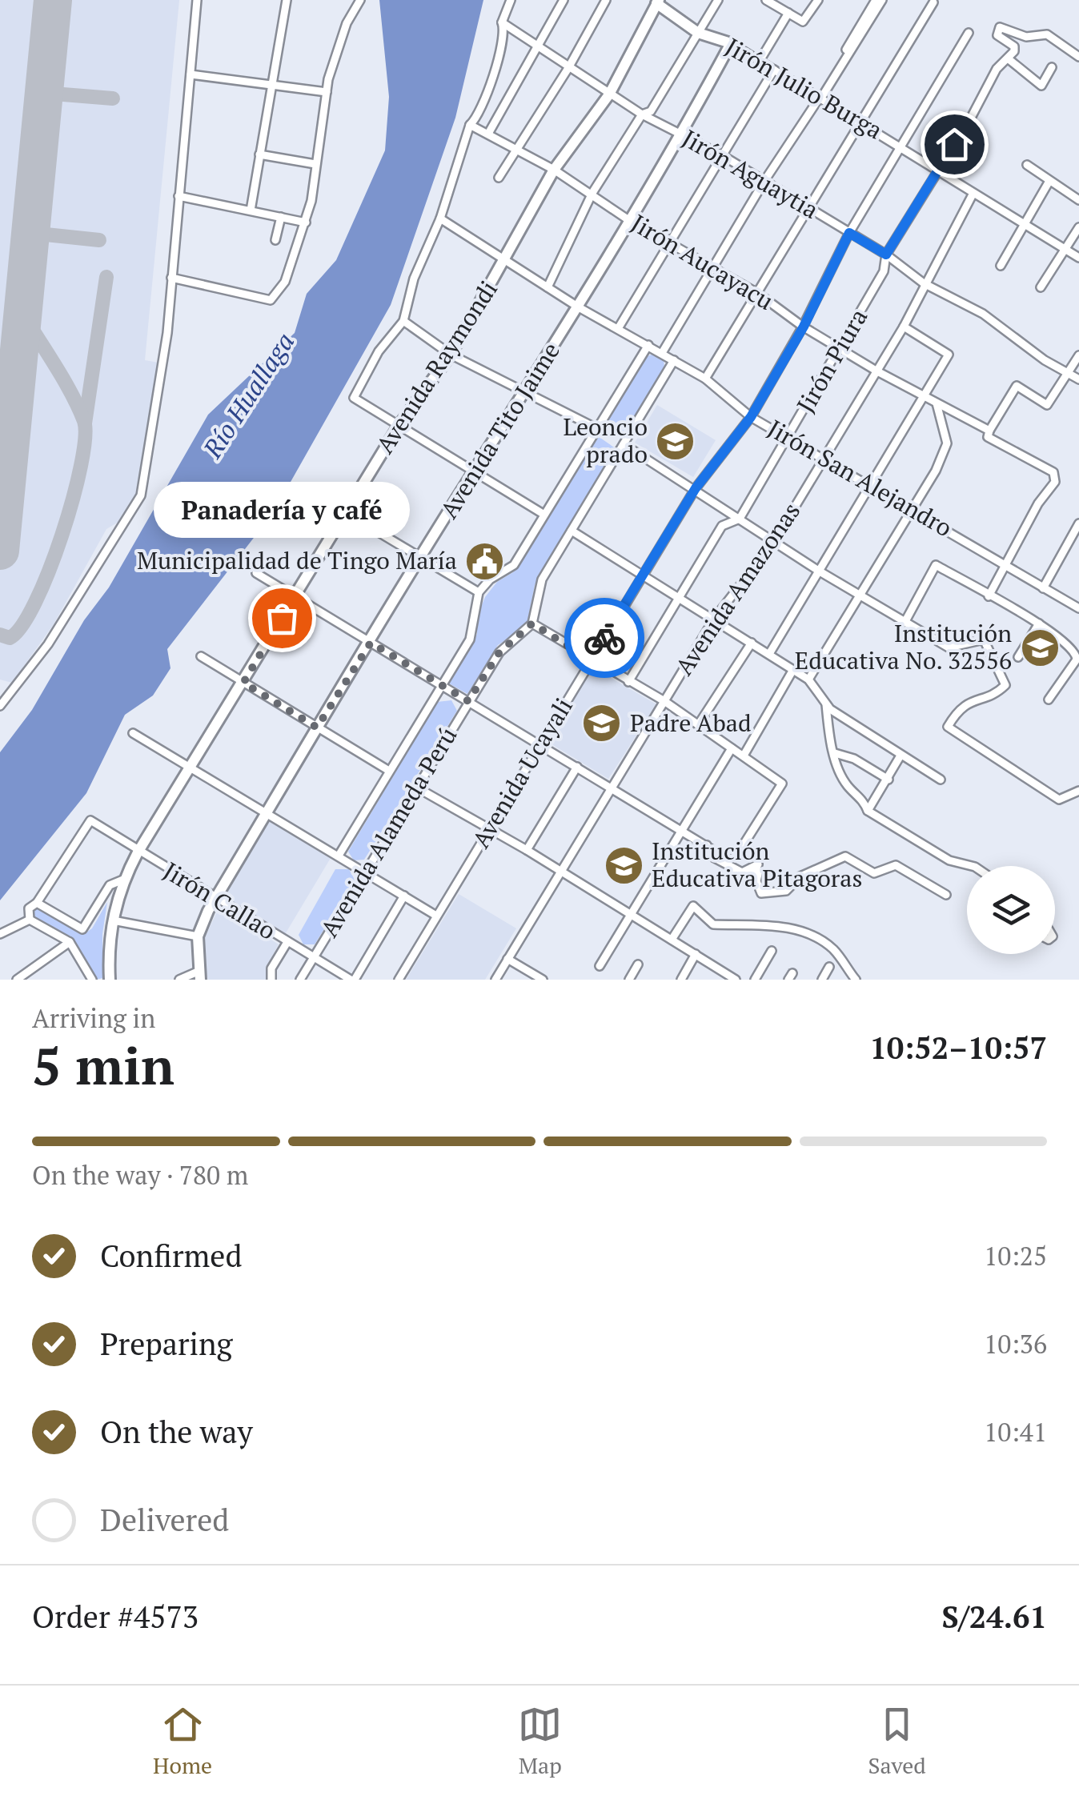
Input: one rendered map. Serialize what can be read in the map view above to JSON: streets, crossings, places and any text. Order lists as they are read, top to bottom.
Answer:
{
  "streets": {
    "highway": ["Jirón Julio Burga", "Avenida Raymondi", "Avenida Tito Jaime"],
    "street": [
      "Jirón Aguaytia",
      "Jirón Aucayacu",
      "Jirón Piura",
      "Jirón San Alejandro",
      "Avenida Amazonas",
      "Avenida Ucayali",
      "Avenida Alameda Perú",
      "Jirón Callao"
    ]
  },
  "crossings": [
    ["Jirón Julio Burga", "Jirón Piura"],
    ["Jirón Julio Burga", "Avenida Raymondi"],
    ["Jirón Julio Burga", "Avenida Tito Jaime"],
    ["Jirón Julio Burga", "Avenida Amazonas"],
    ["Jirón Julio Burga", "Avenida Ucayali"],
    ["Jirón Aguaytia", "Jirón Piura"],
    ["Jirón Aguaytia", "Avenida Raymondi"],
    ["Jirón Aguaytia", "Avenida Tito Jaime"],
    ["Jirón Aguaytia", "Avenida Amazonas"],
    ["Jirón Aguaytia", "Avenida Ucayali"],
    ["Jirón Aucayacu", "Jirón Piura"],
    ["Jirón Aucayacu", "Avenida Raymondi"],
    ["Jirón Aucayacu", "Avenida Tito Jaime"],
    ["Jirón Aucayacu", "Jirón San Alejandro"],
    ["Jirón Aucayacu", "Avenida Amazonas"],
    ["Jirón Aucayacu", "Avenida Ucayali"],
    ["Jirón Piura", "Jirón San Alejandro"],
    ["Avenida Raymondi", "Jirón San Alejandro"],
    ["Avenida Raymondi", "Jirón Callao"],
    ["Avenida Tito Jaime", "Jirón San Alejandro"],
    ["Avenida Tito Jaime", "Jirón Callao"],
    ["Jirón San Alejandro", "Avenida Amazonas"],
    ["Jirón San Alejandro", "Avenida Ucayali"],
    ["Avenida Alameda Perú", "Jirón Callao"]
  ],
  "water": ["Río Huallaga"],
  "places": {
    "school or university": [
      "Leoncio prado",
      "Institución Educativa No. 32556",
      "Padre Abad",
      "Institución Educativa Pitagoras"
    ],
    "public building": ["Municipalidad de Tingo María"],
    "other": ["Panadería y café"]
  },
  "page": {
    "bubble": "Panadería y café",
    "heading": ["5 min", "Arriving in", "10:52–10:57"],
    "panel": ["Order #4573", "S/24.61"],
    "bar": "On the way · 780 m",
    "list": [
      ["Confirmed", "10:25"],
      ["Preparing", "10:36"],
      ["On the way", "10:41"],
      "Delivered"
    ],
    "tabs": ["Home", "Map", "Saved"]
  }
}
